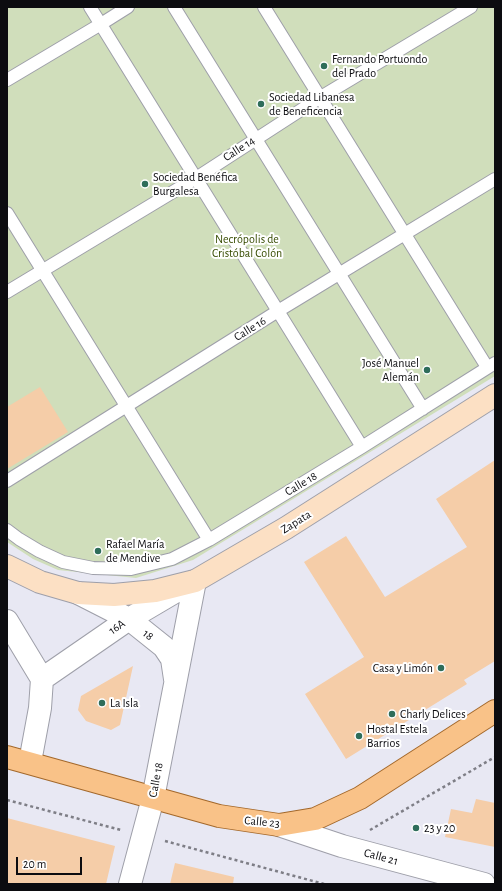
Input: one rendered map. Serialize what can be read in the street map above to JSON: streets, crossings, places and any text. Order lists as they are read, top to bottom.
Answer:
{
  "streets": {
    "main road": ["Zapata", "Calle 23"],
    "street": [
      "Calle 18",
      "16A",
      "18",
      "Calle 21"
    ],
    "lane": ["Calle 14", "Calle 16"]
  },
  "crossings": [
    ["Calle 18", "Zapata"],
    ["Calle 18", "16A"],
    ["Calle 18", "18"],
    ["Calle 18", "Calle 23"],
    ["Zapata", "16A"],
    ["Zapata", "18"],
    ["16A", "18"],
    ["Calle 23", "Calle 21"]
  ],
  "parks": ["Necrópolis de Cristóbal Colón"],
  "places": [
    "Fernando Portuondo del Prado",
    "Sociedad Libanesa de Beneficencia",
    "Sociedad Benéfica Burgalesa",
    "José Manuel Alemán",
    "Rafael María de Mendive",
    "Casa y Limón",
    "La Isla",
    "Charly Delices",
    "Hostal Estela Barrios",
    "23 y 20"
  ],
  "scale_bar": "20 m"
}
